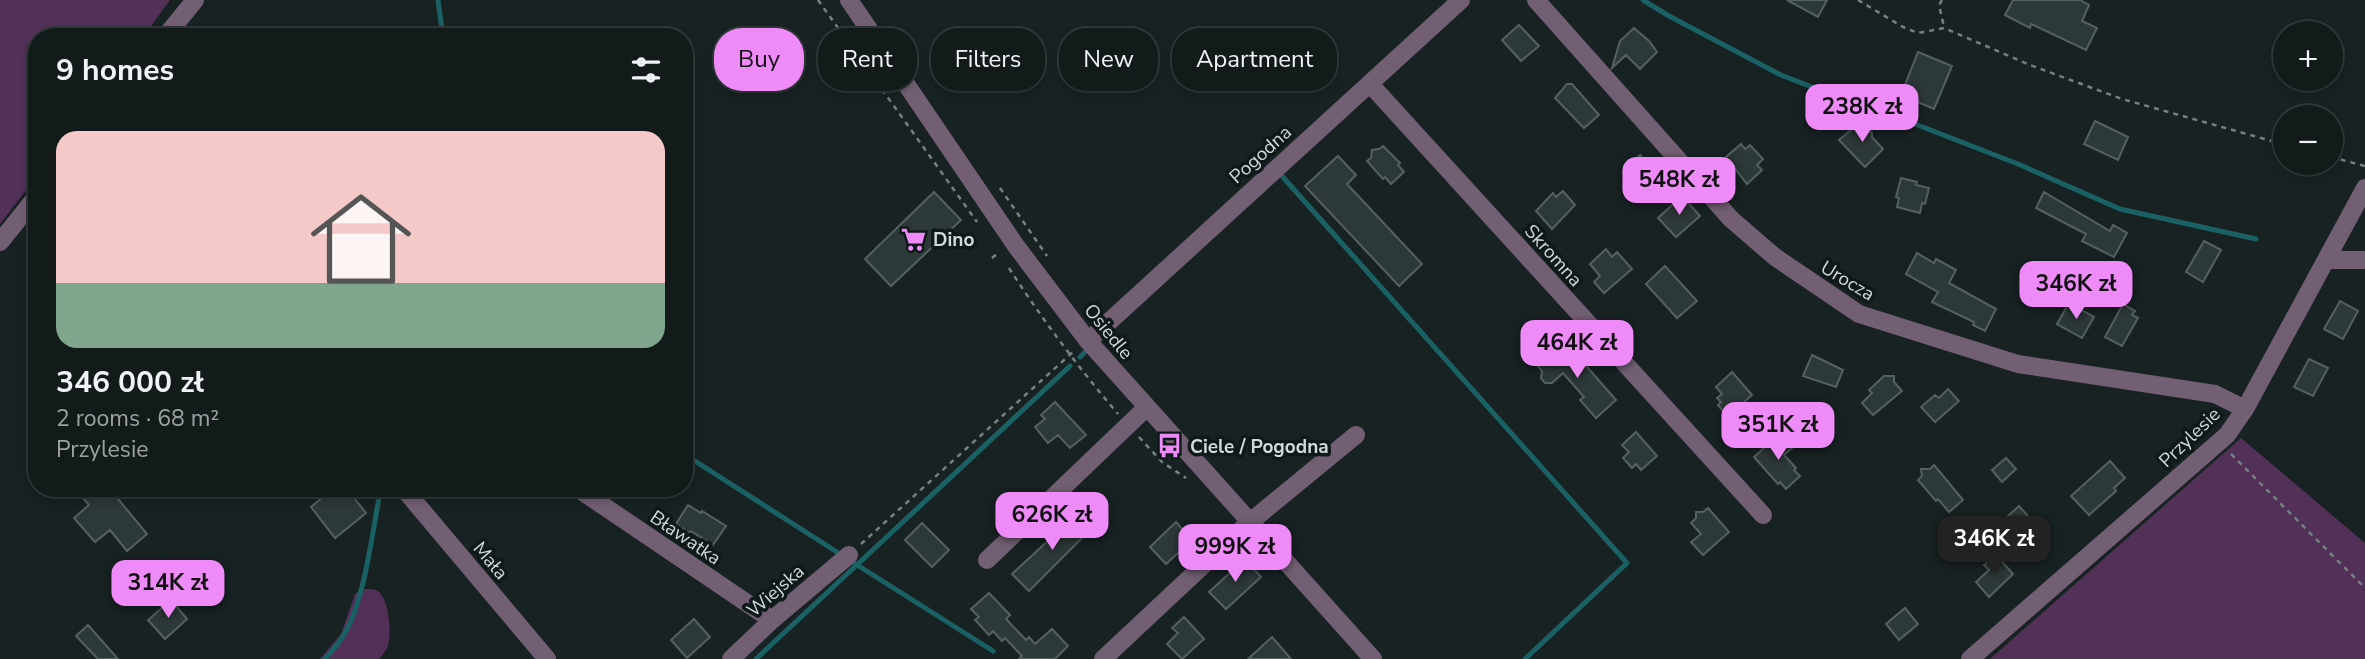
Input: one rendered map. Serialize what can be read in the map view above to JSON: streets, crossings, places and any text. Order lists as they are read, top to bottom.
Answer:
{
  "streets": {
    "street": [
      "Pogodna",
      "Skromna",
      "Urocza",
      "Osiedle",
      "Przylesie",
      "Bławatka",
      "Mała",
      "Wiejska"
    ]
  },
  "crossings": [
    ["Pogodna", "Skromna"],
    ["Pogodna", "Osiedle"],
    ["Urocza", "Przylesie"],
    ["Bławatka", "Wiejska"]
  ],
  "places": {
    "supermarket": ["Dino"],
    "bus stop": ["Ciele / Pogodna"]
  },
  "page": {
    "map_buttons": ["+", "−"],
    "chip": [
      "Buy",
      "Rent",
      "Filters",
      "New",
      "Apartment"
    ],
    "heading": "9 homes",
    "price": [
      "238K zł",
      "548K zł",
      "346K zł",
      "464K zł",
      "351K zł",
      "626K zł",
      "346K zł",
      "999K zł",
      "314K zł"
    ],
    "list": [
      {
        "name": "346 000 zł",
        "note": "2 rooms · 68 m² · Przylesie"
      }
    ]
  }
}
